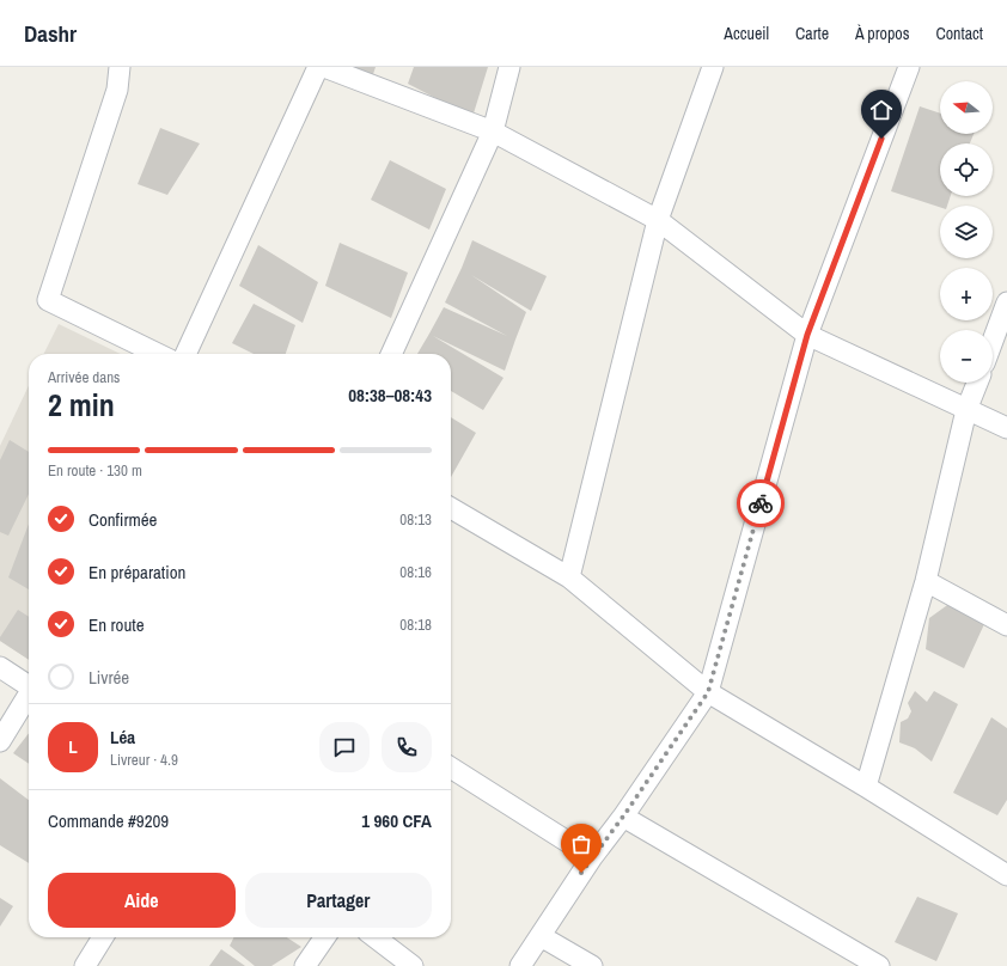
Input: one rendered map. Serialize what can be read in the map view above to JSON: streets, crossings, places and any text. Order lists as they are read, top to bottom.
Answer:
{
  "north": "left",
  "page": {
    "header": "Dashr",
    "nav": [
      "Accueil",
      "Carte",
      "À propos",
      "Contact"
    ],
    "map_buttons": ["+", "−"],
    "heading": ["2 min", "Arrivée dans", "08:38–08:43"],
    "panel": [
      "Léa",
      "Livreur · 4.9",
      "Commande #9209",
      "1 960 CFA"
    ],
    "bar": "En route · 130 m",
    "list": [
      ["Confirmée", "08:13"],
      ["En préparation", "08:16"],
      ["En route", "08:18"],
      "Livrée"
    ],
    "round": "L",
    "buttons": ["Aide", "Partager"]
  }
}
